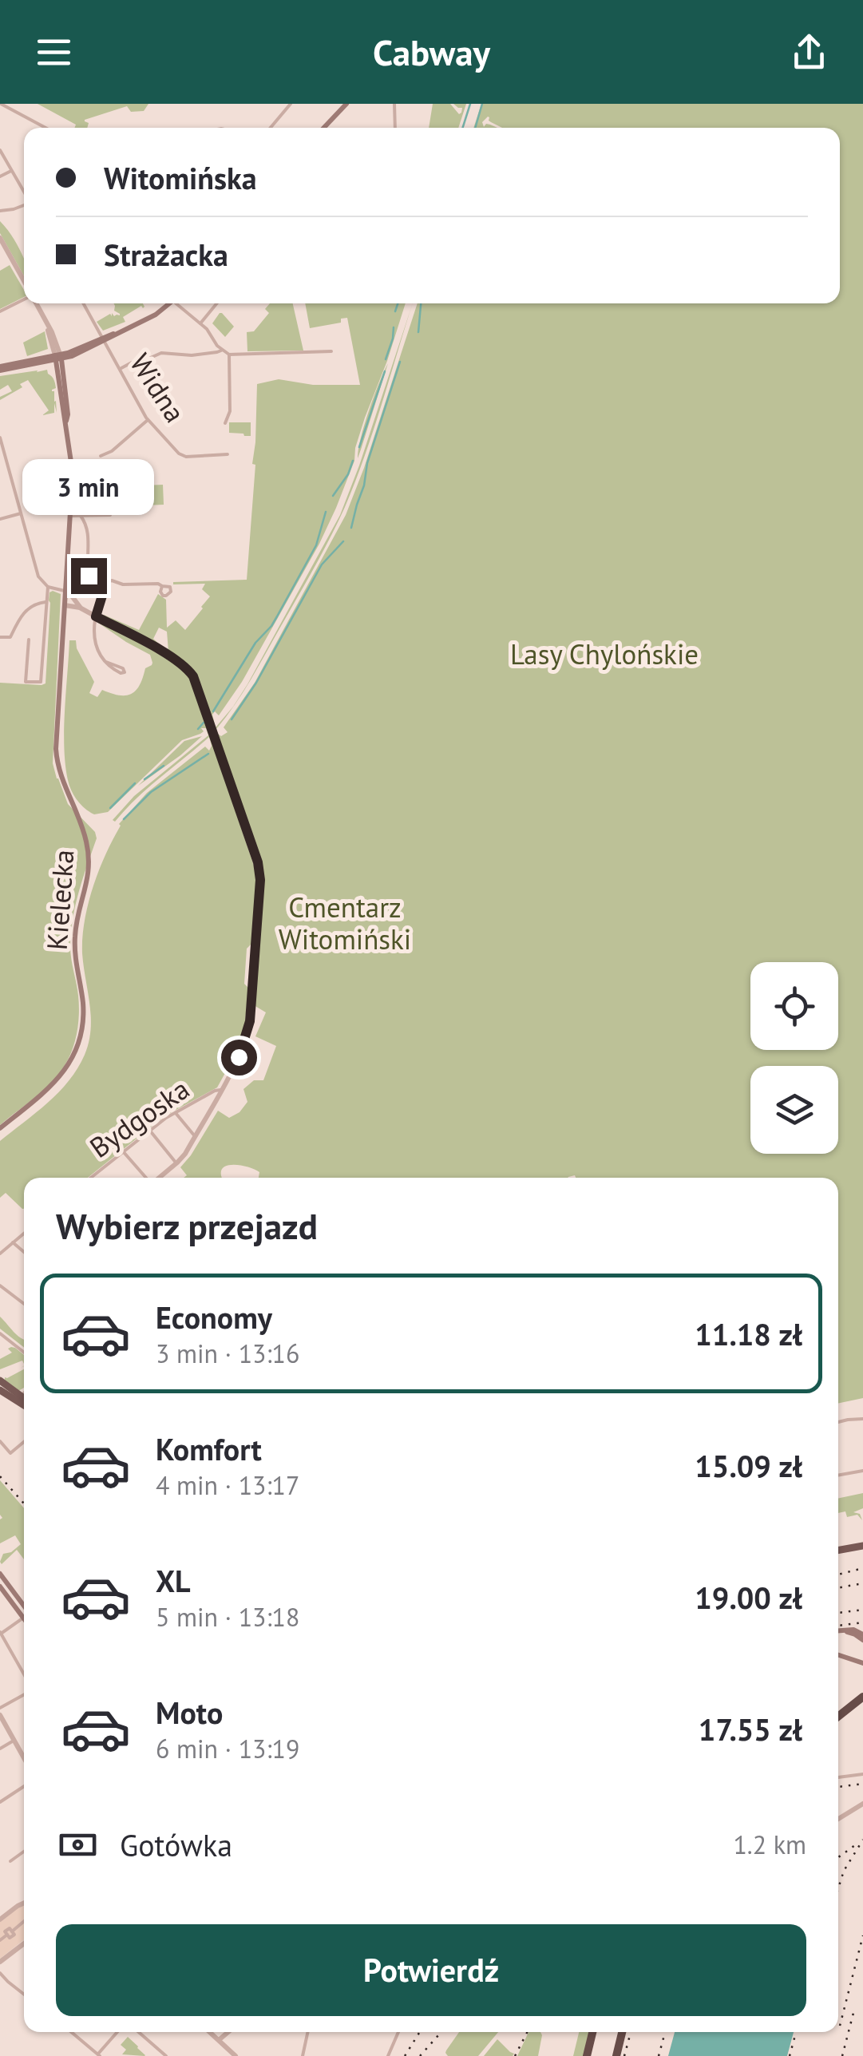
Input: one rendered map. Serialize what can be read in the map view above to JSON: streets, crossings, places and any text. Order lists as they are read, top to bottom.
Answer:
{
  "streets": {
    "main road": ["Kielecka"],
    "street": ["Widna", "Bydgoska"]
  },
  "parks": ["Lasy Chylońskie", "Cmentarz Witomiński"],
  "page": {
    "header": "Cabway",
    "banner": ["Witomińska", "Strażacka"],
    "bubble": "3 min",
    "heading": "Wybierz przejazd",
    "list": [
      {
        "name": "Economy",
        "note": "3 min · 13:16",
        "value": "11.18 zł"
      },
      {
        "name": "Komfort",
        "note": "4 min · 13:17",
        "value": "15.09 zł"
      },
      {
        "name": "XL",
        "note": "5 min · 13:18",
        "value": "19.00 zł"
      },
      {
        "name": "Moto",
        "note": "6 min · 13:19",
        "value": "17.55 zł"
      }
    ],
    "pay": ["Gotówka", "1.2 km"],
    "buttons": "Potwierdź"
  }
}
